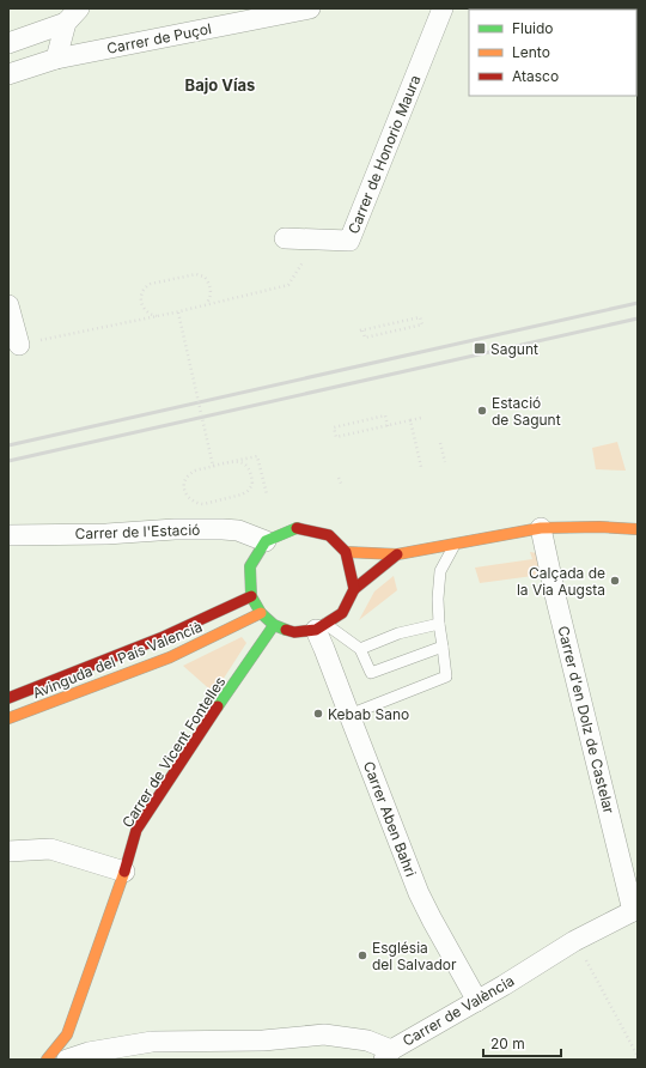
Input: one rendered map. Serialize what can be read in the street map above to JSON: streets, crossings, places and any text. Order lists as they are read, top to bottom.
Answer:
{
  "streets": {
    "main road": ["Avinguda del País Valencià", "Carrer de Vicent Fontelles"],
    "street": [
      "Carrer de Puçol",
      "Carrer de Honorio Maura",
      "Carrer de l'Estació",
      "Carrer d'en Dolz de Castelar",
      "Carrer Aben Bahri",
      "Carrer de València"
    ]
  },
  "crossings": [
    ["Carrer de l'Estació", "Avinguda del País Valencià"],
    ["Carrer de l'Estació", "Carrer de Vicent Fontelles"],
    ["Carrer de l'Estació", "Carrer Aben Bahri"],
    ["Avinguda del País Valencià", "Carrer de Vicent Fontelles"],
    ["Avinguda del País Valencià", "Carrer Aben Bahri"],
    ["Carrer d'en Dolz de Castelar", "Carrer de València"],
    ["Carrer de Vicent Fontelles", "Carrer Aben Bahri"],
    ["Carrer Aben Bahri", "Carrer de València"]
  ],
  "districts": ["Bajo Vías"],
  "places": {
    "transit": ["Sagunt"],
    "other": [
      "Estació de Sagunt",
      "Calçada de la Via Augsta",
      "Kebab Sano",
      "Església del Salvador"
    ]
  },
  "legend": ["Fluido", "Lento", "Atasco"],
  "scale_bar": "20 m"
}
